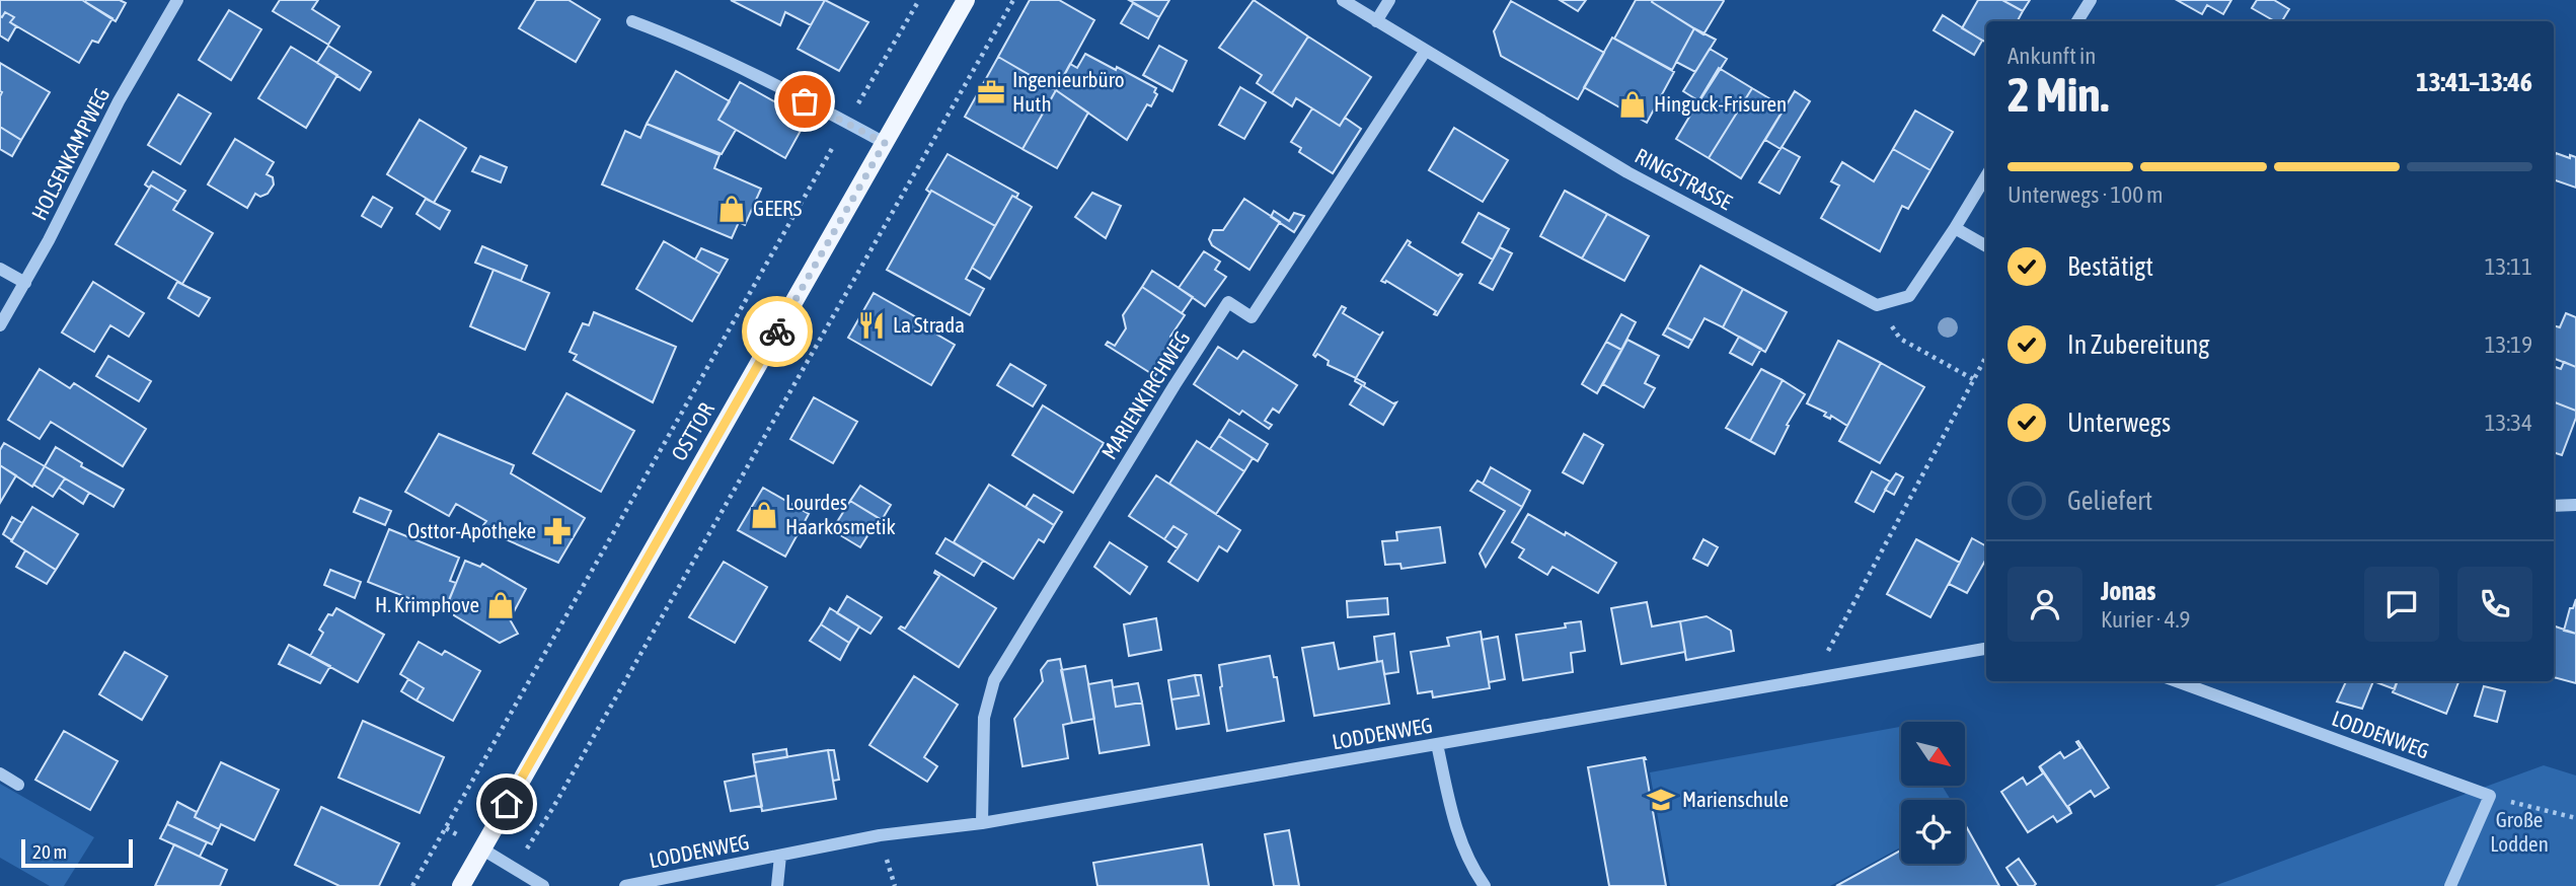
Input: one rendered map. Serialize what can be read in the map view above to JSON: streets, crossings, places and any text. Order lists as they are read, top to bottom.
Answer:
{
  "streets": {
    "main road": ["OSTTOR"],
    "street": [
      "HOLSENKAMPWEG",
      "RINGSTRASSE",
      "MARIENKIRCHWEG",
      "LODDENWEG"
    ]
  },
  "crossings": [
    ["RINGSTRASSE", "MARIENKIRCHWEG"],
    ["MARIENKIRCHWEG", "LODDENWEG"]
  ],
  "parks": ["Große Lodden"],
  "places": {
    "office": ["Ingenieurbüro Huth"],
    "shop": [
      "Hinguck-Frisuren",
      "GEERS",
      "Lourdes Haarkosmetik",
      "H. Krimphove"
    ],
    "restaurant": ["La Strada"],
    "pharmacy": ["Osttor-Apotheke"],
    "school or university": ["Marienschule"]
  },
  "scale_bar": "20 m",
  "north": "bottom right",
  "page": {
    "heading": ["2 Min.", "Ankunft in", "13:41–13:46"],
    "panel": ["Jonas", "Kurier · 4.9"],
    "bar": "Unterwegs · 100 m",
    "list": [
      ["Bestätigt", "13:11"],
      ["In Zubereitung", "13:19"],
      ["Unterwegs", "13:34"],
      "Geliefert"
    ],
    "scale": "20 m"
  }
}
